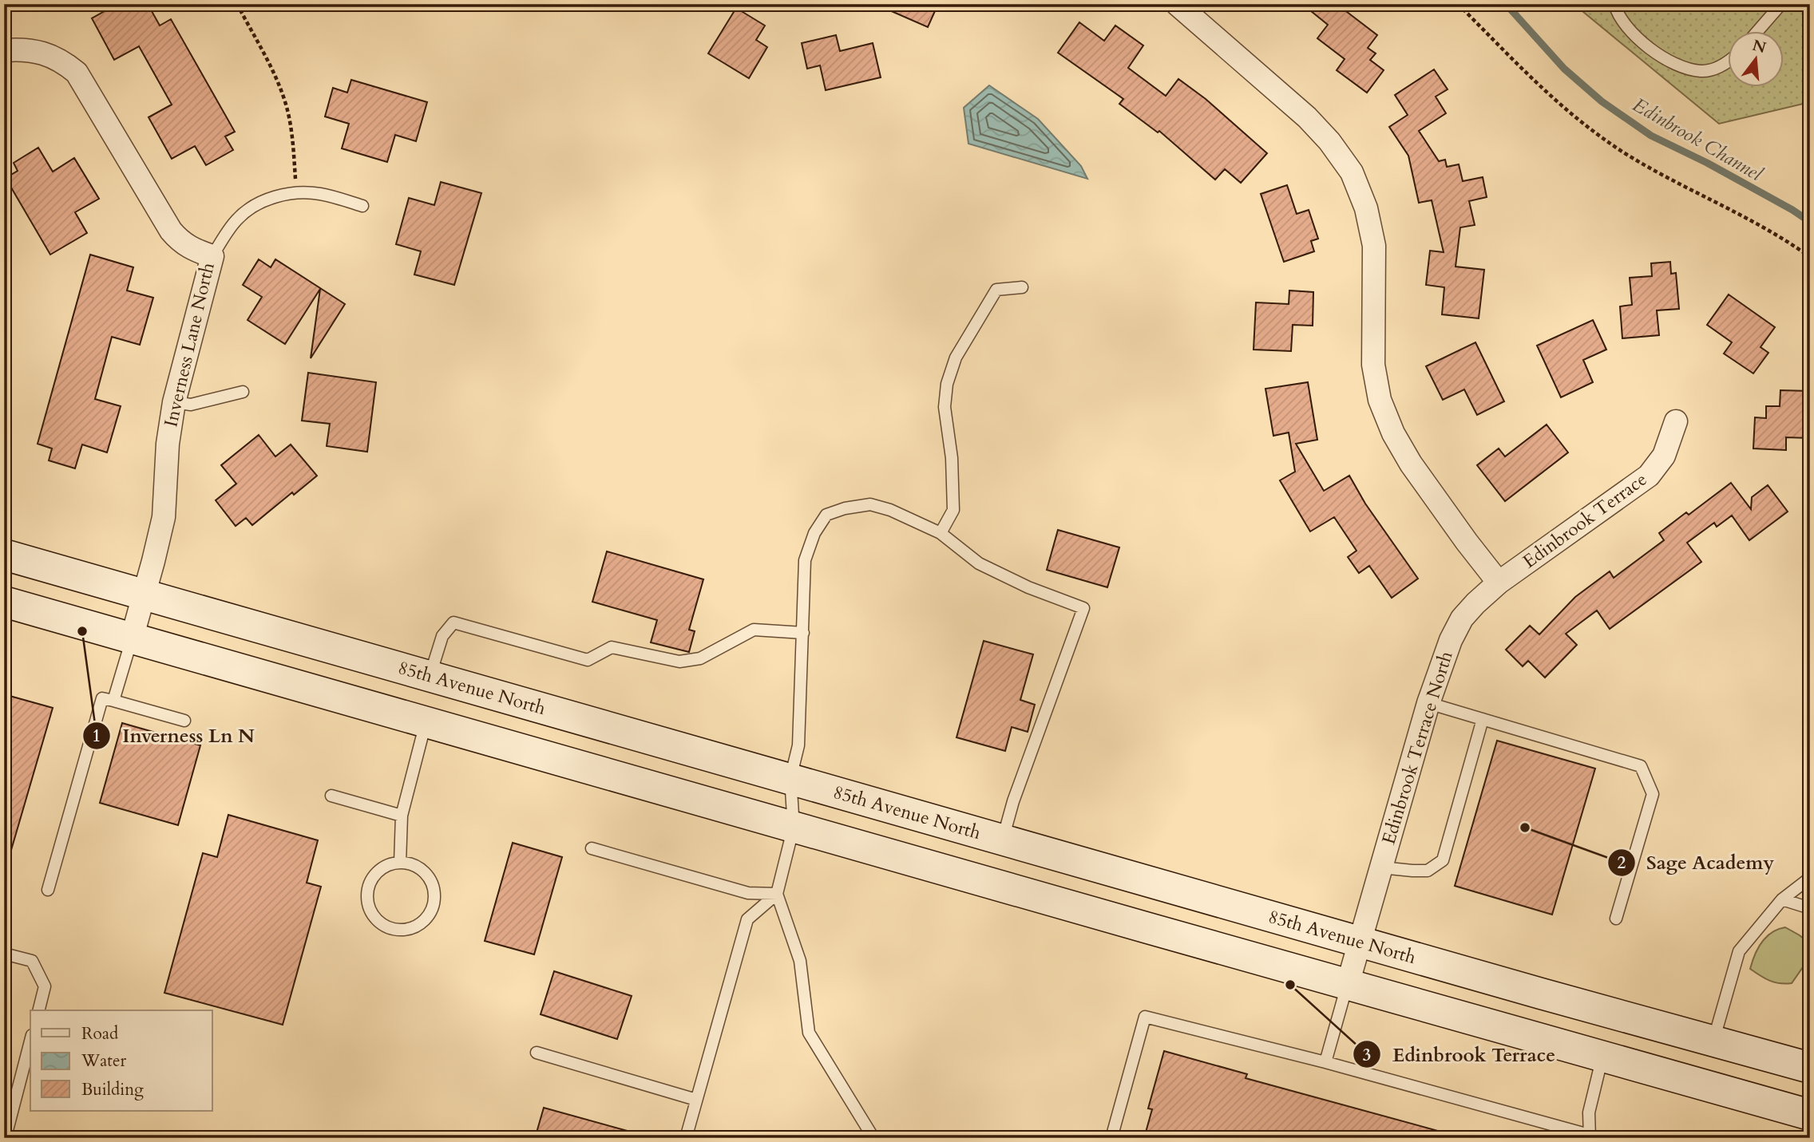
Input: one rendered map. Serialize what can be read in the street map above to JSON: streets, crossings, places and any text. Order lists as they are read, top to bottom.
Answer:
{
  "streets": {
    "main road": ["85th Avenue North"],
    "street": ["Inverness Lane North", "Edinbrook Terrace", "Edinbrook Terrace North"]
  },
  "crossings": [
    ["Inverness Lane North", "85th Avenue North"],
    ["Edinbrook Terrace", "Edinbrook Terrace North"],
    ["85th Avenue North", "Edinbrook Terrace North"]
  ],
  "water": ["Edinbrook Channel"],
  "places": ["Inverness Ln N", "Sage Academy", "Edinbrook Terrace"],
  "legend": ["Road", "Water", "Building"],
  "north": "top"
}
